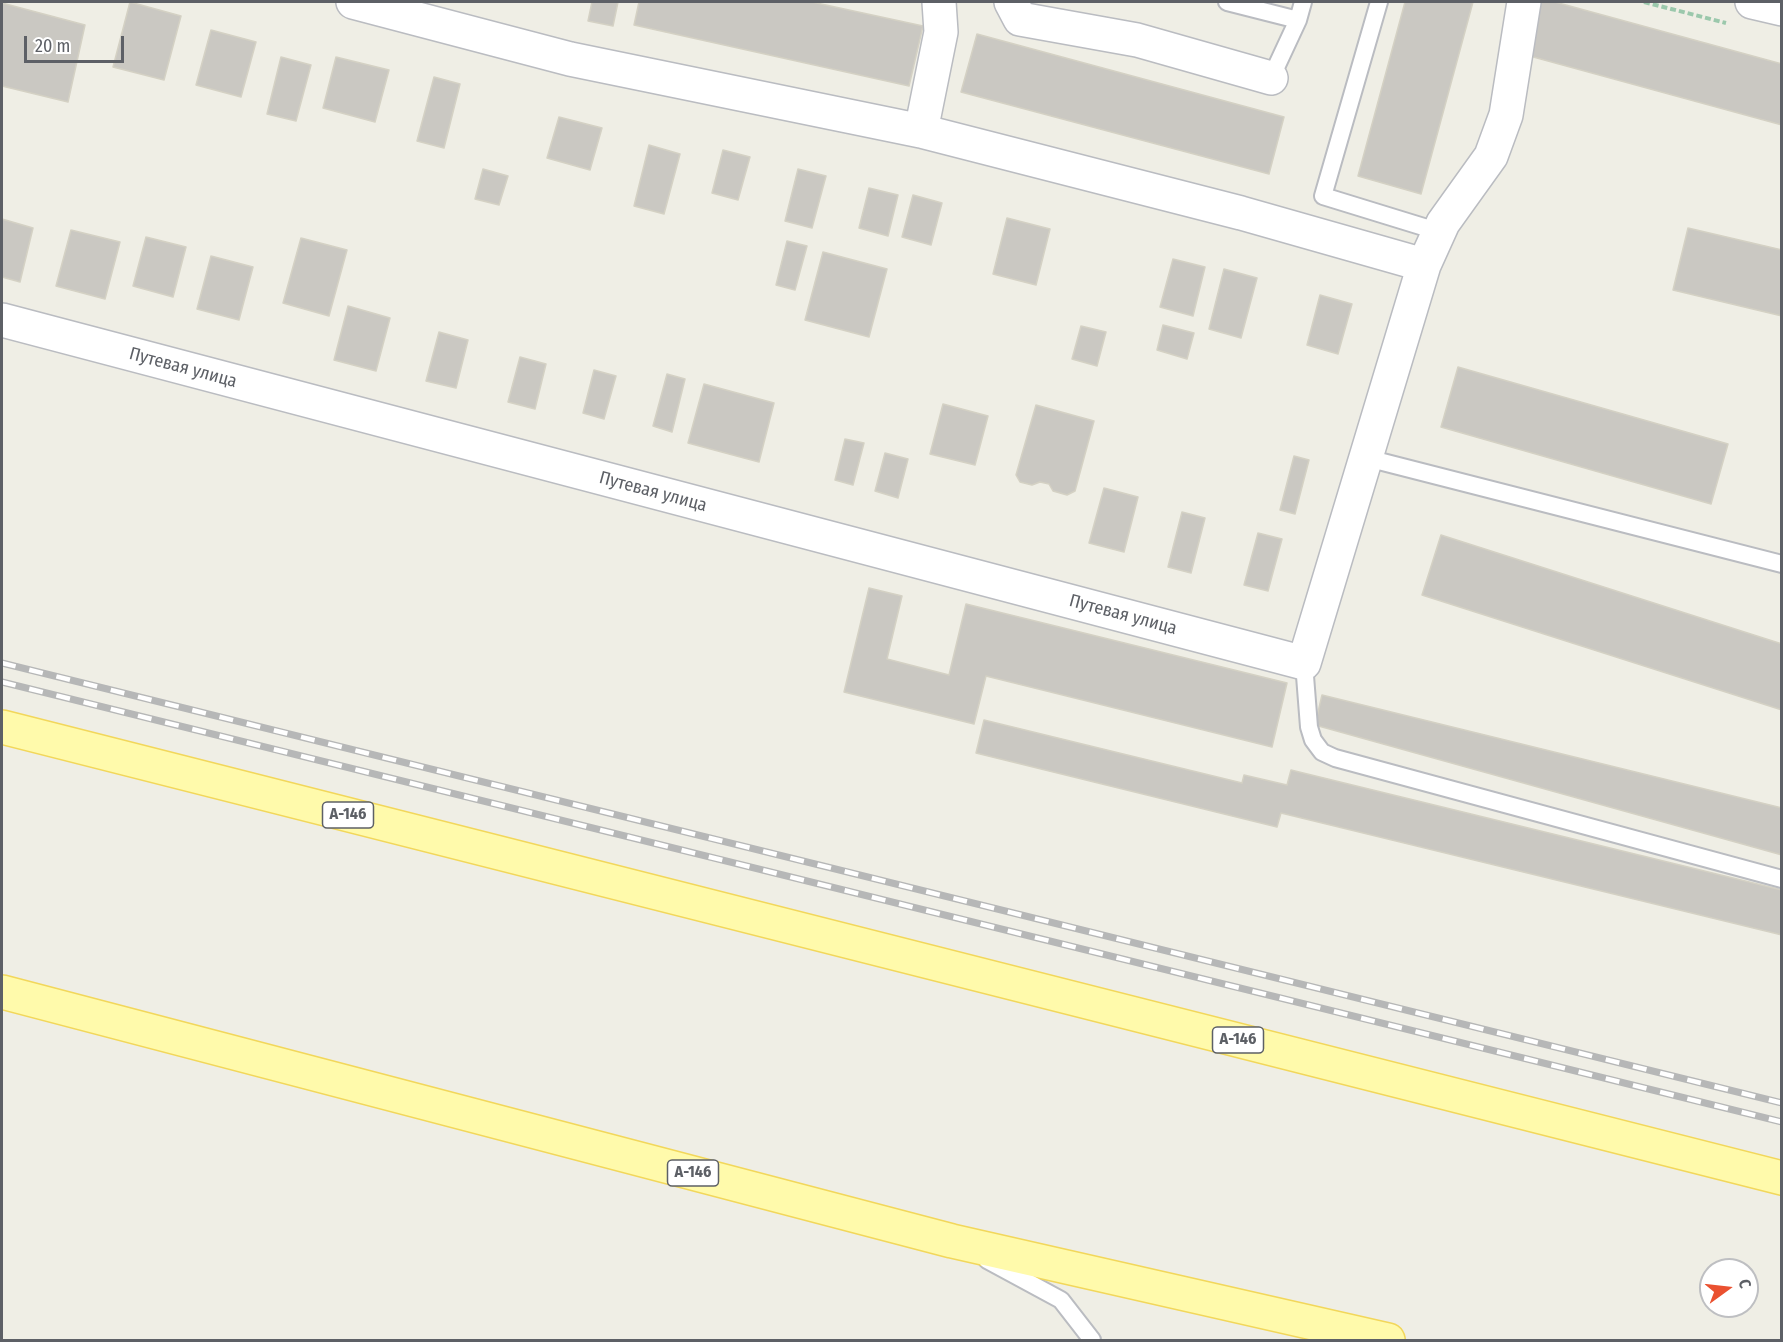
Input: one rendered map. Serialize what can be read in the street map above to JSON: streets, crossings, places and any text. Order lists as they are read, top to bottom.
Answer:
{
  "streets": {
    "main road": ["А-146"],
    "street": ["Путевая улица"]
  },
  "scale_bar": "20 m",
  "north": "right"
}
